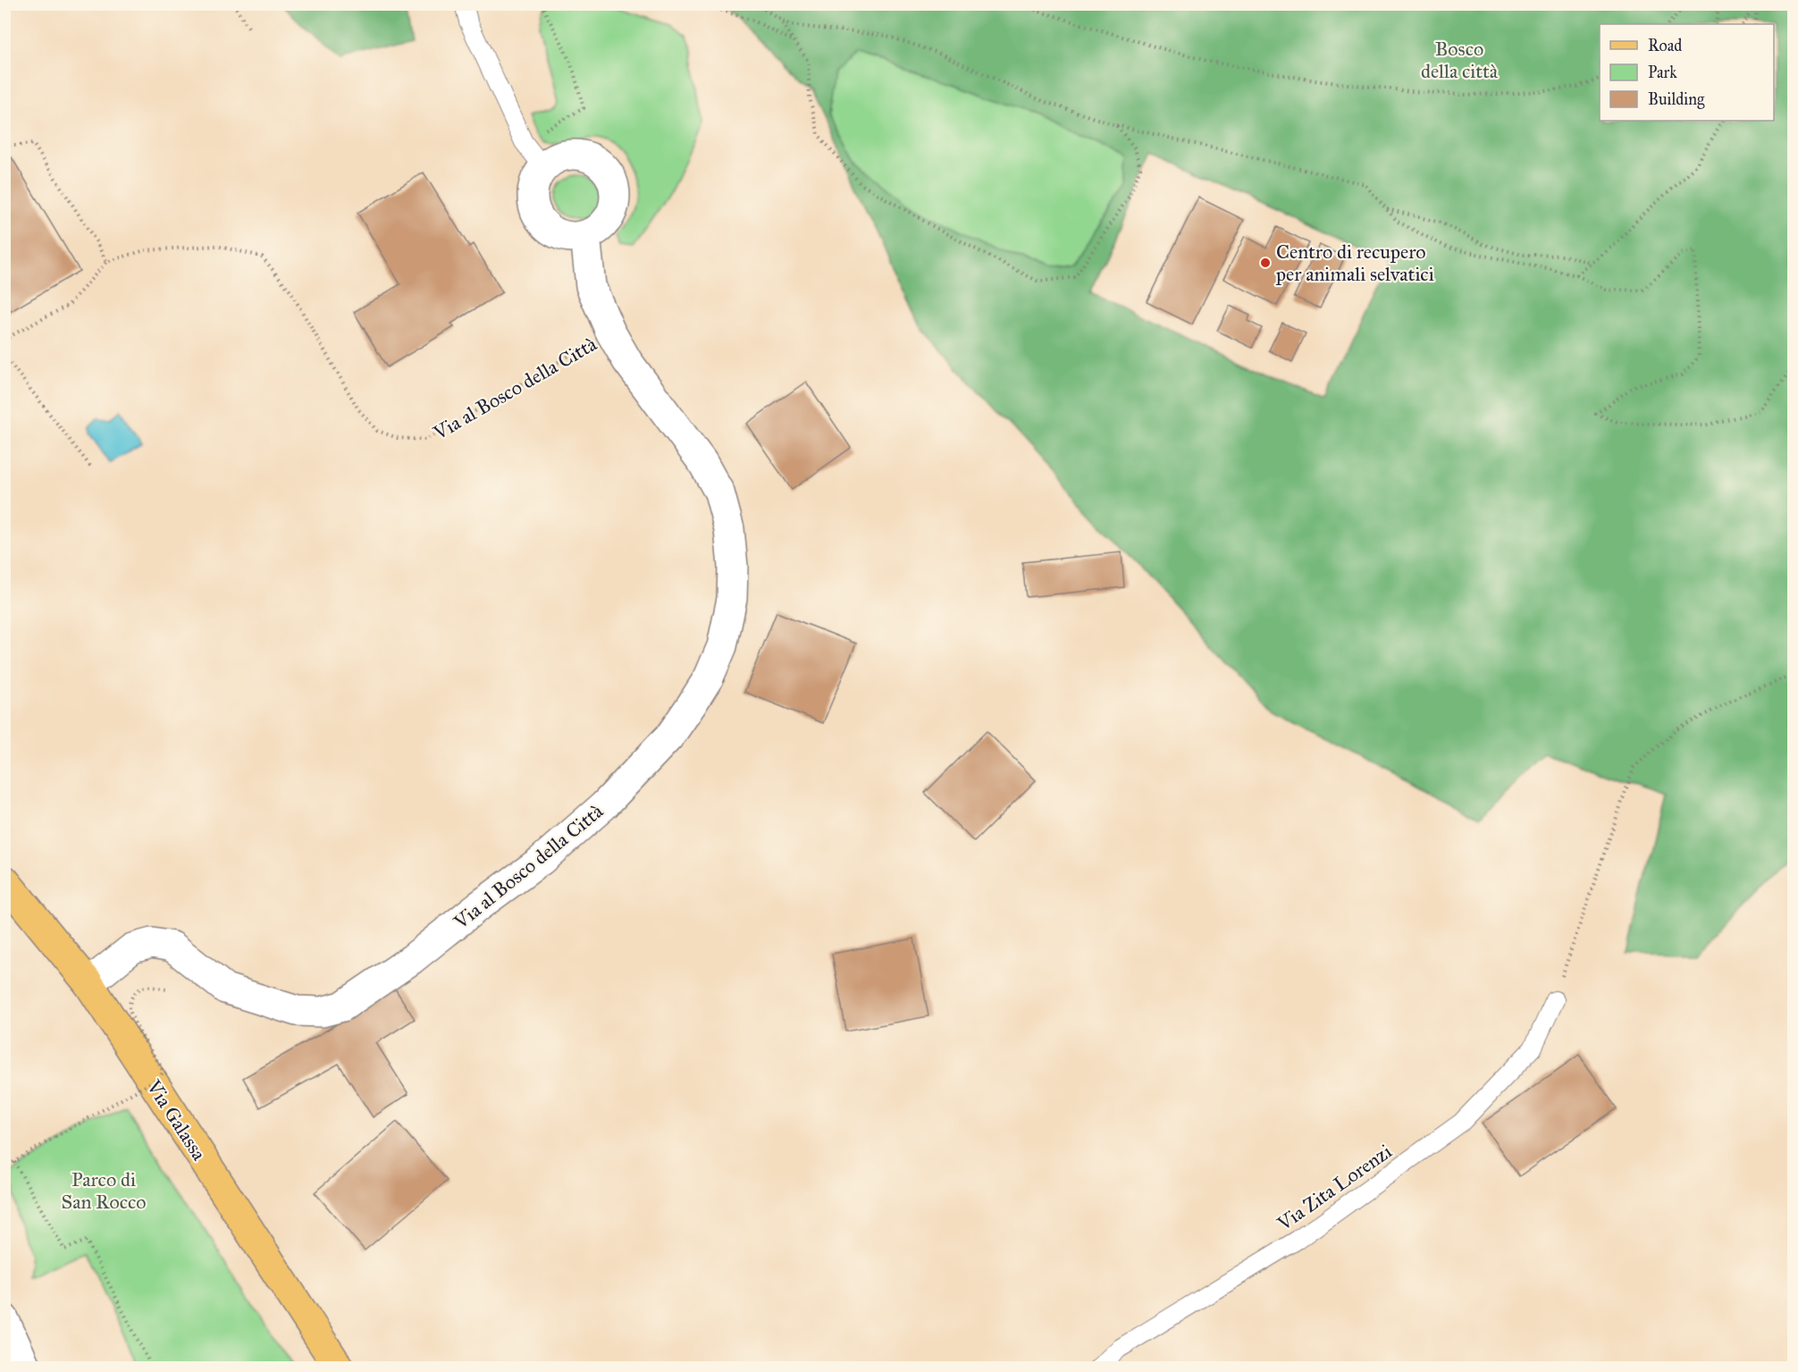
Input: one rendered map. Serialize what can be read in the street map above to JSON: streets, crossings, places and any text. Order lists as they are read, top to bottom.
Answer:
{
  "streets": {
    "main road": ["Via Galassa"],
    "street": ["Via al Bosco della Città"],
    "lane": ["Via Zita Lorenzi"]
  },
  "crossings": [
    ["Via al Bosco della Città", "Via Galassa"]
  ],
  "parks": ["Bosco della città", "Parco di San Rocco"],
  "places": ["Centro di recupero per animali selvatici"],
  "legend": ["Road", "Park", "Building"]
}
